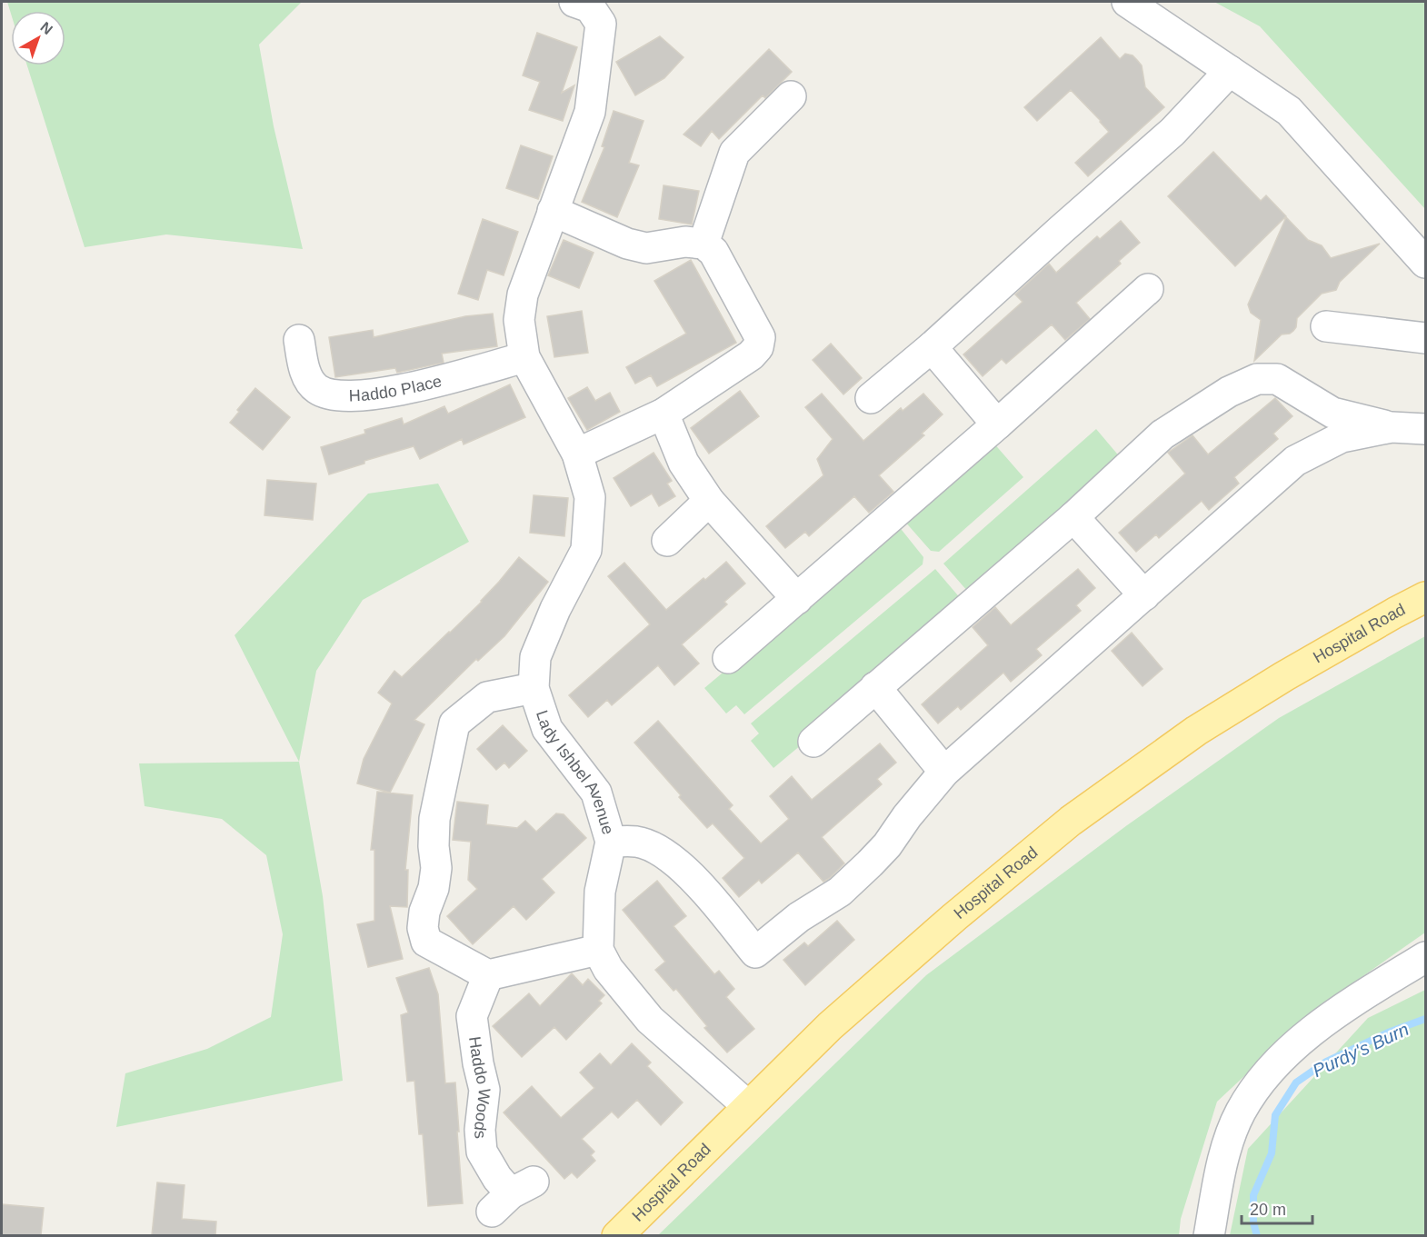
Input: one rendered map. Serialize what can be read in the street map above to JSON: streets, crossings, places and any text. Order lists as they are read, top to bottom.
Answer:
{
  "streets": {
    "main road": ["Hospital Road"],
    "street": ["Haddo Place", "Lady Ishbel Avenue", "Haddo Woods"]
  },
  "crossings": [
    ["Haddo Place", "Lady Ishbel Avenue"]
  ],
  "water": ["Purdy's Burn"],
  "scale_bar": "20 m",
  "north": "top right"
}
